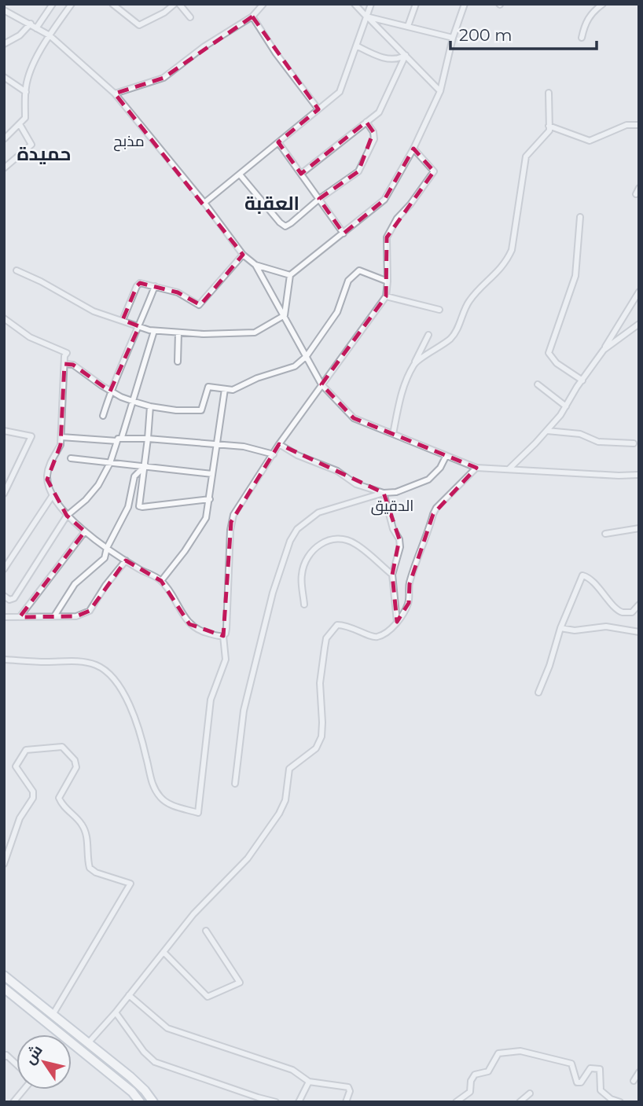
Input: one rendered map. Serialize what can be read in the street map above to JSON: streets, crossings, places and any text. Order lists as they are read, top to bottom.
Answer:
{
  "districts": [
    "مذبح",
    "حميدة",
    "العقبة",
    "الدقيق"
  ],
  "scale_bar": "200 m",
  "north": "top left"
}
